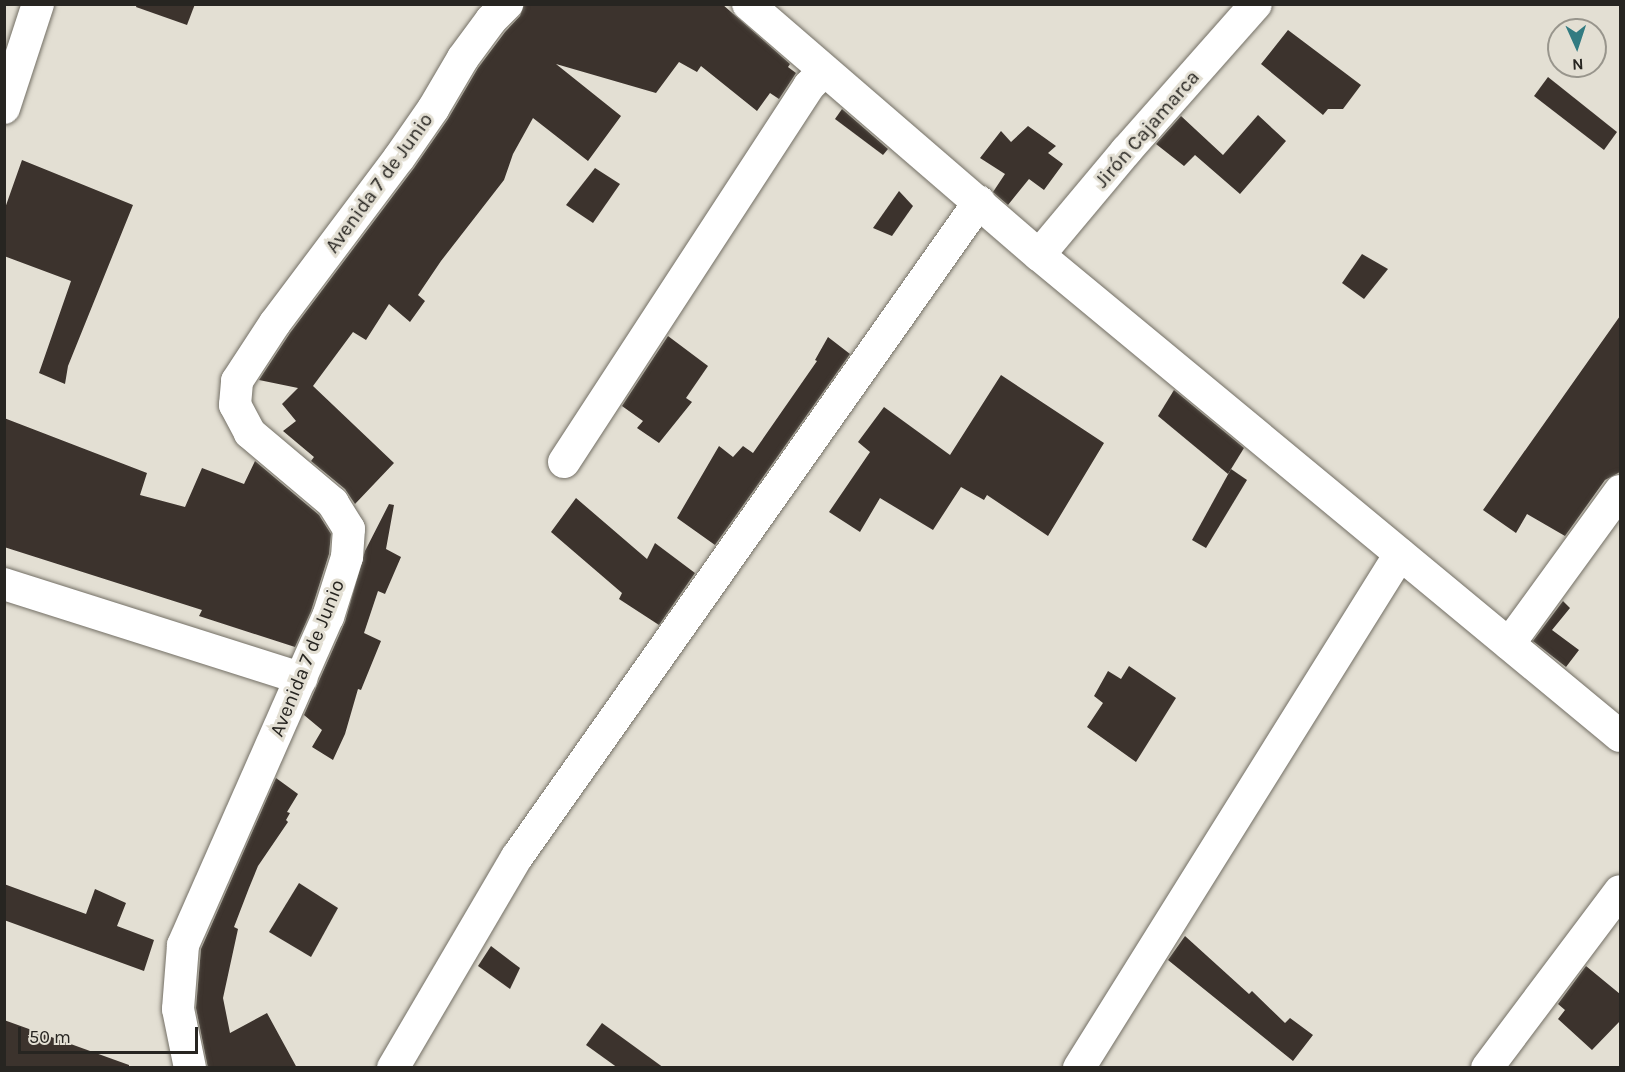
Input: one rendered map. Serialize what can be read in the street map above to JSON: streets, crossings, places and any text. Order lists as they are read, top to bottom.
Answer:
{
  "streets": {
    "street": ["Jirón Cajamarca", "Avenida 7 de Junio"]
  },
  "scale_bar": "50 m",
  "north": "bottom"
}
